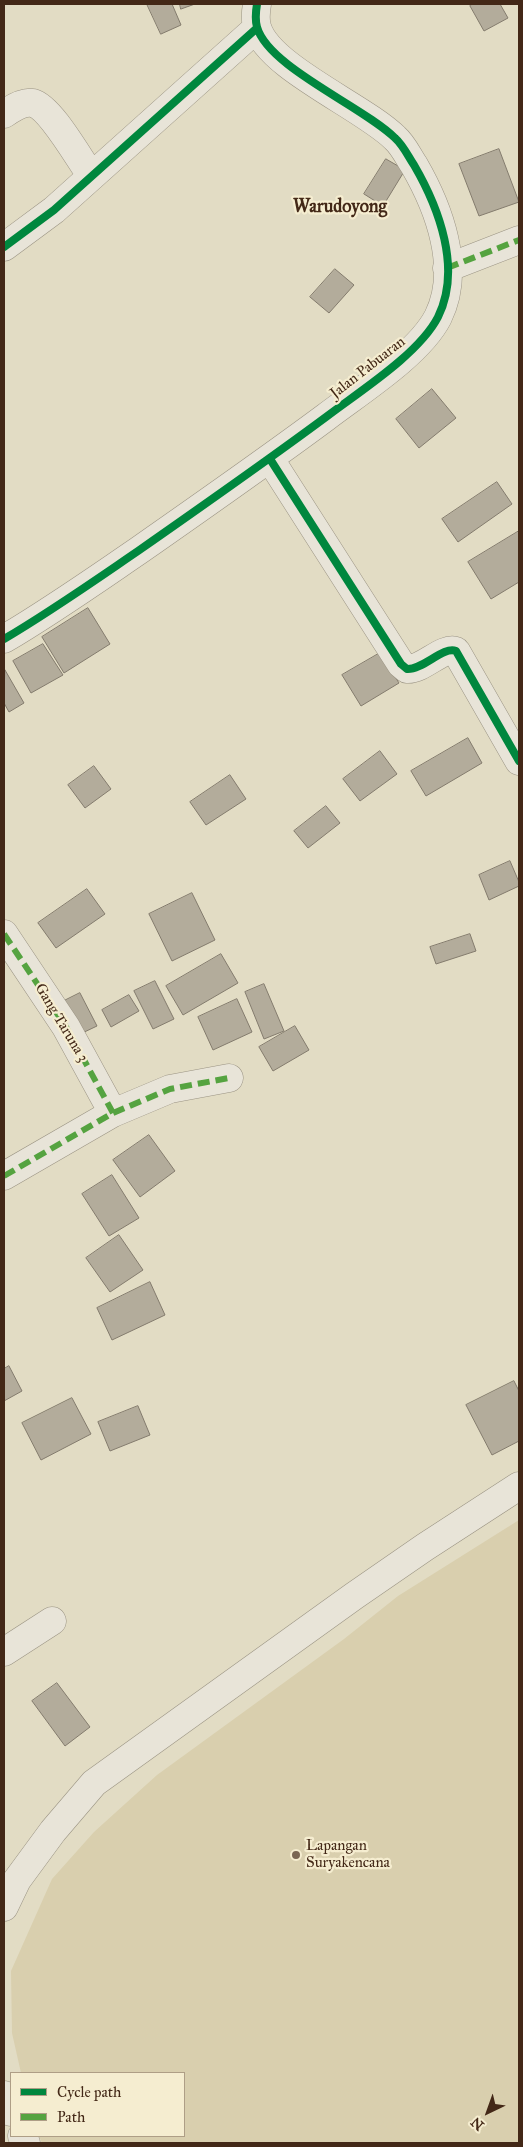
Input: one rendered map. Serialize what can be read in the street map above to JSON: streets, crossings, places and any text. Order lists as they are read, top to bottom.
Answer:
{
  "streets": {
    "street": ["Jalan Pabuaran", "Gang Taruna 3"]
  },
  "districts": ["Warudoyong"],
  "places": ["Lapangan Suryakencana"],
  "legend": ["Cycle path", "Path"],
  "north": "bottom left"
}
